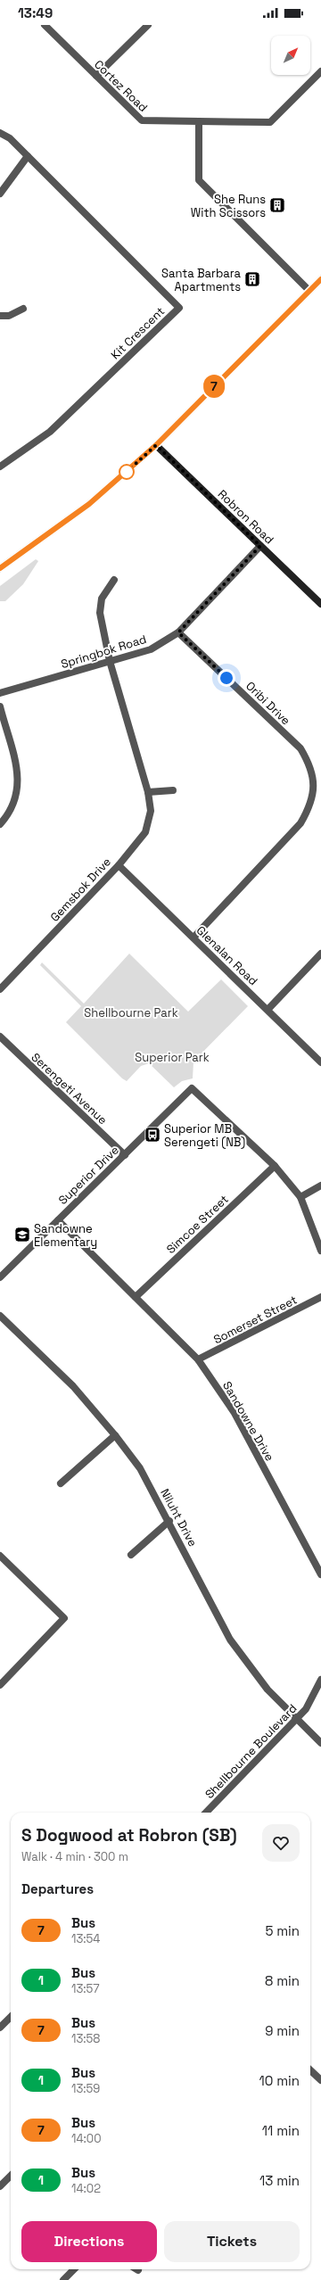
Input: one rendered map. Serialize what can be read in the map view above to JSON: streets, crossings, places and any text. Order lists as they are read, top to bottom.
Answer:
{
  "streets": {
    "main road": ["Robron Road"],
    "street": [
      "Cortez Road",
      "Kit Crescent",
      "Springbok Road",
      "Oribi Drive",
      "Gemsbok Drive",
      "Glenalan Road",
      "Serengeti Avenue",
      "Superior Drive",
      "Simcoe Street",
      "Somerset Street",
      "Sandowne Drive",
      "Niluht Drive",
      "Shellbourne Boulevard"
    ]
  },
  "crossings": [
    ["Robron Road", "Springbok Road"],
    ["Springbok Road", "Oribi Drive"],
    ["Springbok Road", "Gemsbok Drive"],
    ["Oribi Drive", "Glenalan Road"],
    ["Gemsbok Drive", "Glenalan Road"],
    ["Serengeti Avenue", "Superior Drive"],
    ["Superior Drive", "Simcoe Street"],
    ["Superior Drive", "Sandowne Drive"],
    ["Simcoe Street", "Sandowne Drive"],
    ["Somerset Street", "Sandowne Drive"],
    ["Niluht Drive", "Shellbourne Boulevard"]
  ],
  "parks": ["Shellbourne Park", "Superior Park"],
  "places": {
    "building": ["She Runs With Scissors", "Santa Barbara Apartments"],
    "bus stop": ["Superior MB Serengeti (NB)"],
    "school or university": ["Sandowne Elementary"]
  },
  "lines": ["bus line 7"],
  "north": "top right",
  "page": {
    "status": "13:49",
    "on_map": "7",
    "heading": [
      ["S Dogwood at Robron (SB)", "Walk · 4 min · 300 m"],
      "Departures"
    ],
    "list": [
      {
        "mark": "7",
        "name": "Bus",
        "note": "13:54",
        "value": "5 min"
      },
      {
        "mark": "1",
        "name": "Bus",
        "note": "13:57",
        "value": "8 min"
      },
      {
        "mark": "7",
        "name": "Bus",
        "note": "13:58",
        "value": "9 min"
      },
      {
        "mark": "1",
        "name": "Bus",
        "note": "13:59",
        "value": "10 min"
      },
      {
        "mark": "7",
        "name": "Bus",
        "note": "14:00",
        "value": "11 min"
      },
      {
        "mark": "1",
        "name": "Bus",
        "note": "14:02",
        "value": "13 min"
      }
    ],
    "buttons": ["Directions", "Tickets"]
  }
}
